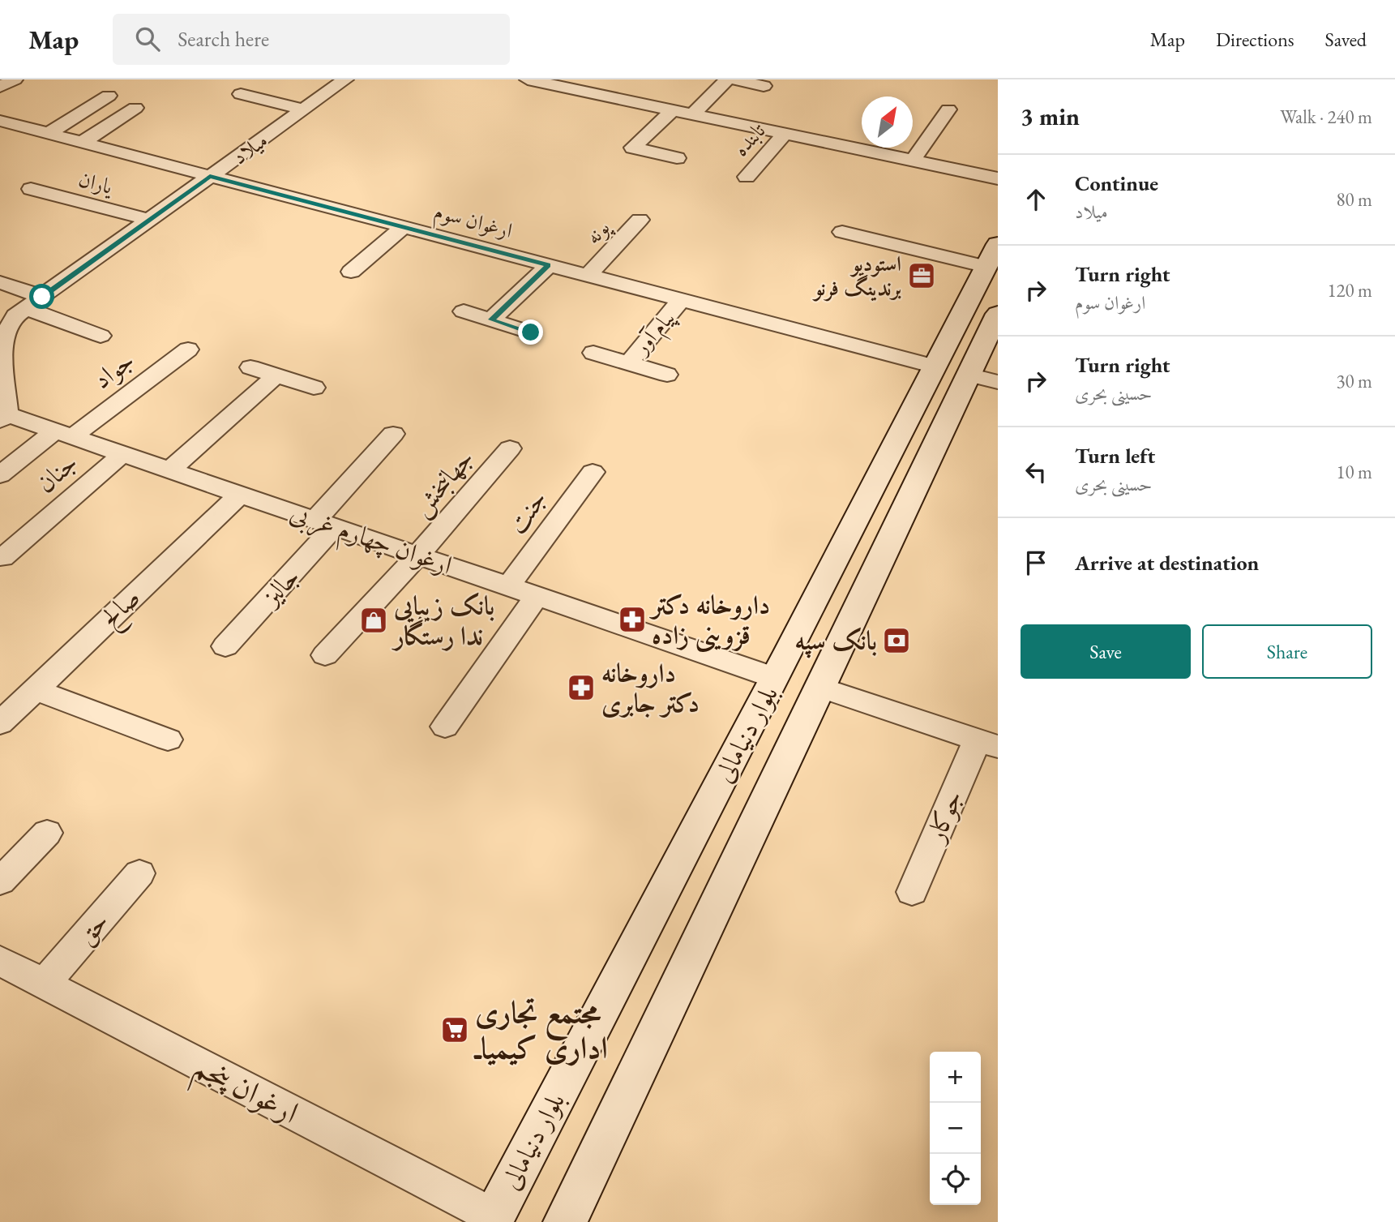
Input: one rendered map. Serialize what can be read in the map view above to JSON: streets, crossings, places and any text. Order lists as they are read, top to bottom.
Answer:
{
  "streets": {
    "main road": ["بلوار دنیامالی"],
    "street": [
      "تابنده",
      "میلاد",
      "یاران",
      "ارغوان سوم",
      "پونه",
      "پیام آور",
      "جواد",
      "جنان",
      "جهانبخش",
      "جنت",
      "ارغوان چهارم غربی",
      "جالیز",
      "صالح",
      "جوکار",
      "حق",
      "ارغوان پنجم"
    ]
  },
  "crossings": [
    ["میلاد", "یاران"],
    ["میلاد", "ارغوان سوم"],
    ["میلاد", "ارغوان چهارم غربی"],
    ["ارغوان سوم", "پونه"],
    ["ارغوان سوم", "پیام آور"],
    ["ارغوان سوم", "بلوار دنیامالی"],
    ["جواد", "ارغوان چهارم غربی"],
    ["جنان", "ارغوان چهارم غربی"],
    ["جهانبخش", "ارغوان چهارم غربی"],
    ["جنت", "ارغوان چهارم غربی"],
    ["ارغوان چهارم غربی", "جالیز"],
    ["ارغوان چهارم غربی", "صالح"],
    ["ارغوان چهارم غربی", "بلوار دنیامالی"],
    ["بلوار دنیامالی", "ارغوان پنجم"],
    ["حق", "ارغوان پنجم"]
  ],
  "places": {
    "office": ["استودیو برندینگ فرنو"],
    "pharmacy": ["داروخانه دکتر قزوینی زاده", "داروخانه دکتر جابری"],
    "shop": ["بانک زیبایی ندا رستگار"],
    "bank": ["بانک سپه"],
    "supermarket": ["مجتمع تجاری اداری کیمیاـ"]
  },
  "north": "top right",
  "page": {
    "header": "Map",
    "search": "Search here",
    "nav": ["Map", "Directions", "Saved"],
    "heading": ["3 min", "Walk · 240 m"],
    "list": [
      ["Continue", "میلاد", "80 m"],
      ["Turn right", "ارغوان سوم", "120 m"],
      ["Turn right", "حسینی بحری", "30 m"],
      ["Turn left", "حسینی بحری", "10 m"],
      "Arrive at destination"
    ],
    "buttons": ["Save", "Share"],
    "map_buttons": ["+", "−"]
  }
}
